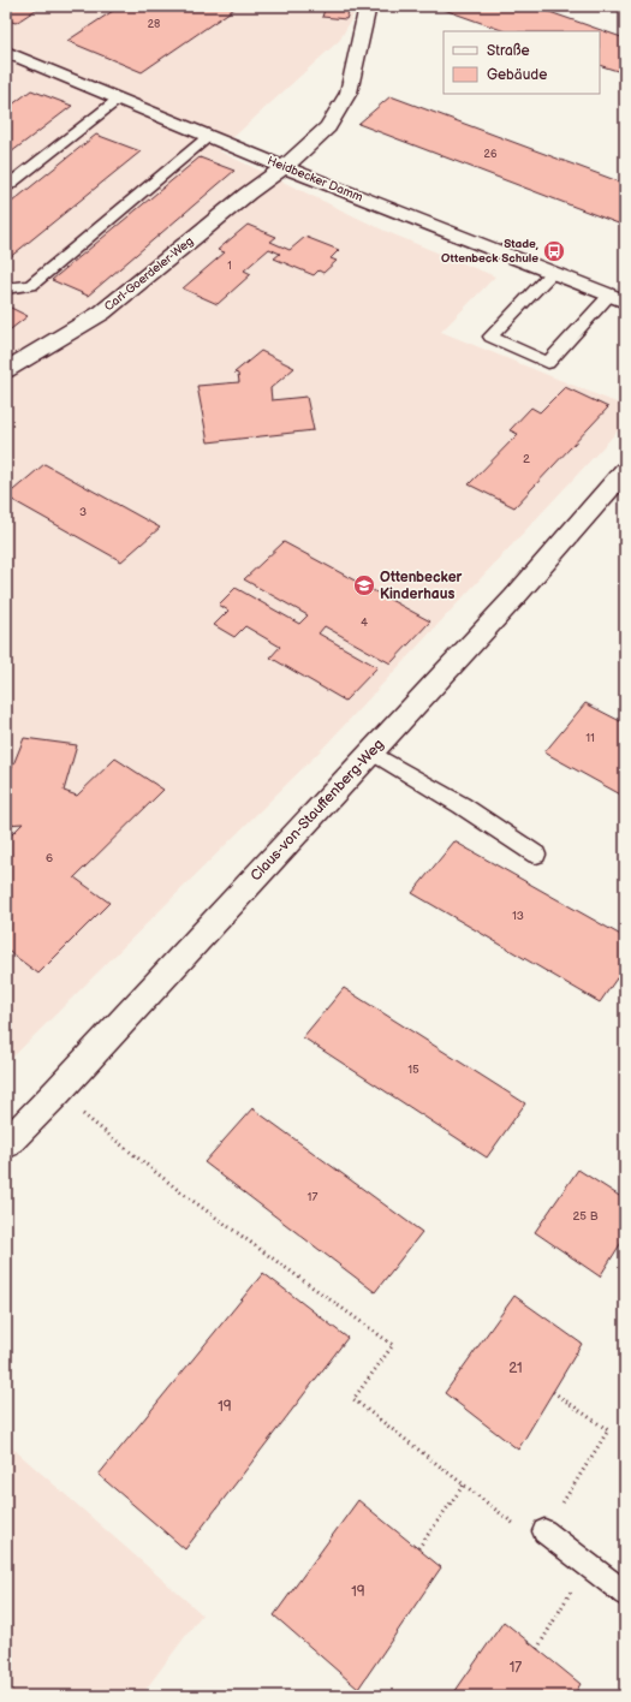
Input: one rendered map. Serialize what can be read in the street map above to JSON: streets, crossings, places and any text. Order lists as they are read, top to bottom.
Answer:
{
  "streets": {
    "street": ["Heidbecker Damm", "Carl-Goerdeler-Weg", "Claus-von-Stauffenberg-Weg"]
  },
  "crossings": [
    ["Heidbecker Damm", "Carl-Goerdeler-Weg"]
  ],
  "places": {
    "bus stop": ["Stade, Ottenbeck Schule"],
    "school or university": ["Ottenbecker Kinderhaus"]
  },
  "house_numbers": [
    "28",
    "26",
    "1",
    "2",
    "3",
    "4",
    "11",
    "6",
    "13",
    "15",
    "17",
    "25 B",
    "21",
    "19",
    "19",
    "17"
  ],
  "legend": ["Straße", "Gebäude"]
}
